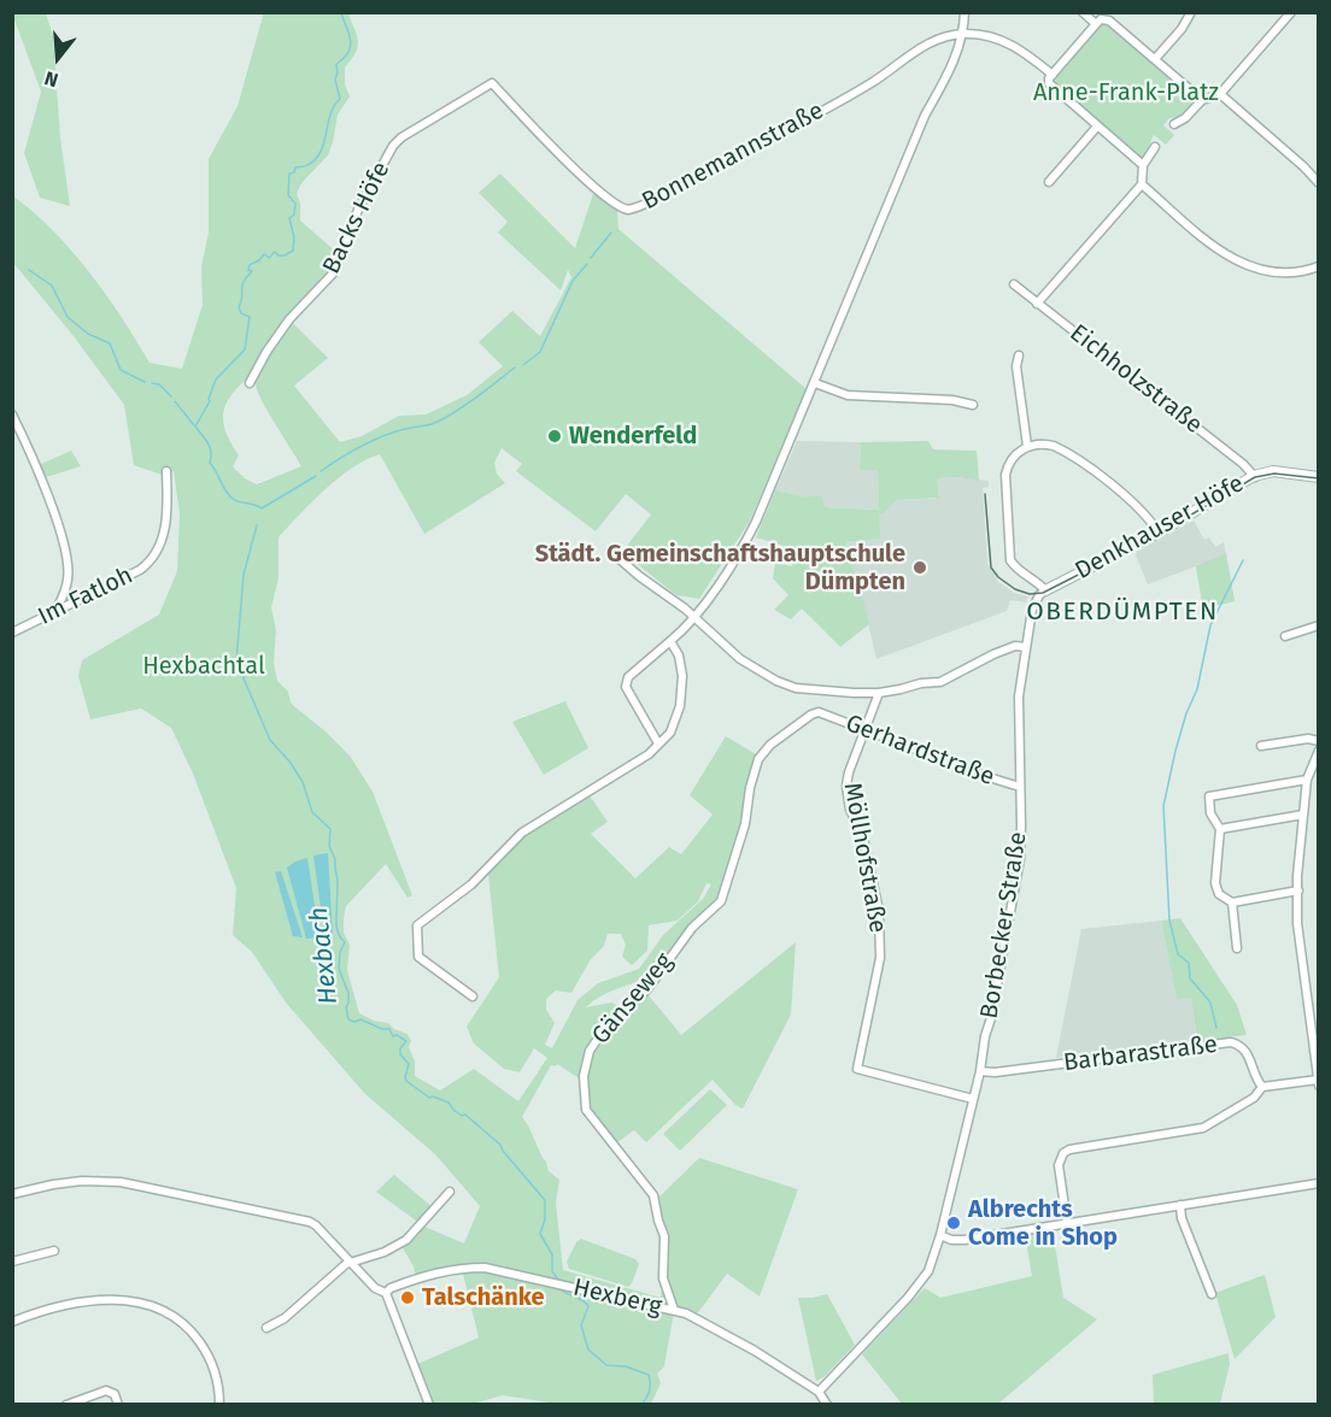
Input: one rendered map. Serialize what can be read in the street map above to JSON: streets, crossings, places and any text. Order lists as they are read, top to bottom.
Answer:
{
  "streets": {
    "street": [
      "Bonnemannstraße",
      "Backs Höfe",
      "Eichholzstraße",
      "Denkhauser Höfe",
      "Im Fatloh",
      "Gerhardstraße",
      "Möllhofstraße",
      "Borbecker Straße",
      "Gänseweg",
      "Barbarastraße",
      "Hexberg"
    ]
  },
  "crossings": [
    ["Bonnemannstraße", "Backs Höfe"],
    ["Eichholzstraße", "Denkhauser Höfe"],
    ["Denkhauser Höfe", "Borbecker Straße"],
    ["Gerhardstraße", "Möllhofstraße"],
    ["Gerhardstraße", "Borbecker Straße"],
    ["Gerhardstraße", "Gänseweg"],
    ["Möllhofstraße", "Borbecker Straße"],
    ["Borbecker Straße", "Barbarastraße"],
    ["Borbecker Straße", "Hexberg"],
    ["Gänseweg", "Hexberg"]
  ],
  "districts": ["OBERDÜMPTEN"],
  "water": ["Hexbach"],
  "parks": ["Anne-Frank-Platz", "Hexbachtal"],
  "places": [
    "Wenderfeld",
    "Städt. Gemeinschaftshauptschule Dümpten",
    "Albrechts Come in Shop",
    "Talschänke"
  ],
  "north": "bottom"
}
